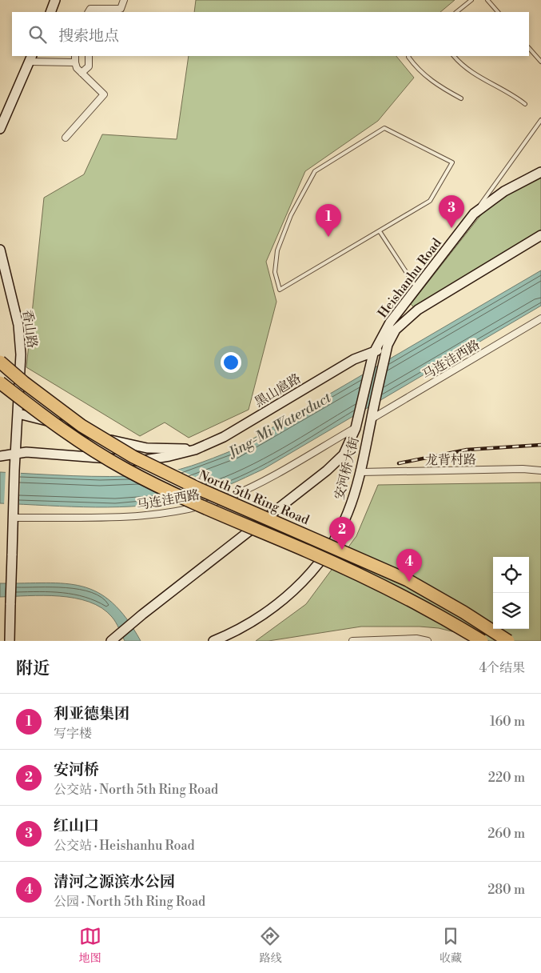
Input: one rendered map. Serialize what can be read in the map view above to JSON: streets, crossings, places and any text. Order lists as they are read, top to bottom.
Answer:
{
  "streets": {
    "highway": ["North 5th Ring Road"],
    "main road": [
      "Heishanhu Road",
      "香山路",
      "黑山扈路",
      "安河桥大街"
    ],
    "street": ["马连洼西路", "龙背村路"]
  },
  "crossings": [
    ["Heishanhu Road", "黑山扈路"],
    ["Heishanhu Road", "安河桥大街"],
    ["香山路", "黑山扈路"],
    ["马连洼西路", "安河桥大街"],
    ["黑山扈路", "安河桥大街"],
    ["龙背村路", "安河桥大街"]
  ],
  "water": ["Jing-Mi Waterduct"],
  "page": {
    "search": "搜索地点",
    "pins": [
      "3",
      "1",
      "2",
      "4"
    ],
    "heading": ["附近", "4个结果"],
    "list": [
      {
        "mark": "1",
        "name": "利亚德集团",
        "note": "写字楼",
        "value": "160 m"
      },
      {
        "mark": "2",
        "name": "安河桥",
        "note": "公交站 · North 5th Ring Road",
        "value": "220 m"
      },
      {
        "mark": "3",
        "name": "红山口",
        "note": "公交站 · Heishanhu Road",
        "value": "260 m"
      },
      {
        "mark": "4",
        "name": "清河之源滨水公园",
        "note": "公园 · North 5th Ring Road",
        "value": "280 m"
      }
    ],
    "nav": ["地图", "路线", "收藏"]
  }
}
